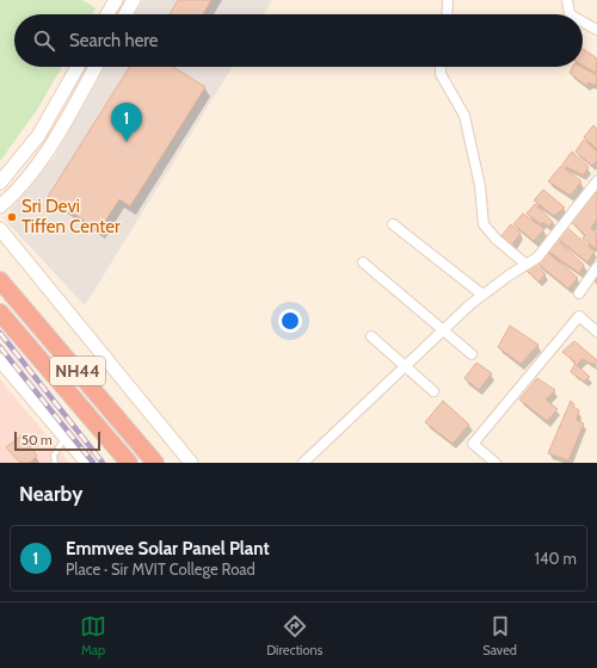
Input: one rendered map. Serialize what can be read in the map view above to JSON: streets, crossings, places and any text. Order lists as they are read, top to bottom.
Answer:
{
  "streets": {
    "highway": ["NH44"]
  },
  "places": ["Sri Devi Tiffen Center"],
  "scale_bar": "50 m",
  "page": {
    "search": "Search here",
    "pins": "1",
    "scale": "50 m",
    "heading": "Nearby",
    "list": [
      {
        "mark": "1",
        "name": "Emmvee Solar Panel Plant",
        "note": "Place · Sir MVIT College Road",
        "value": "140 m"
      }
    ],
    "nav": ["Map", "Directions", "Saved"]
  }
}
